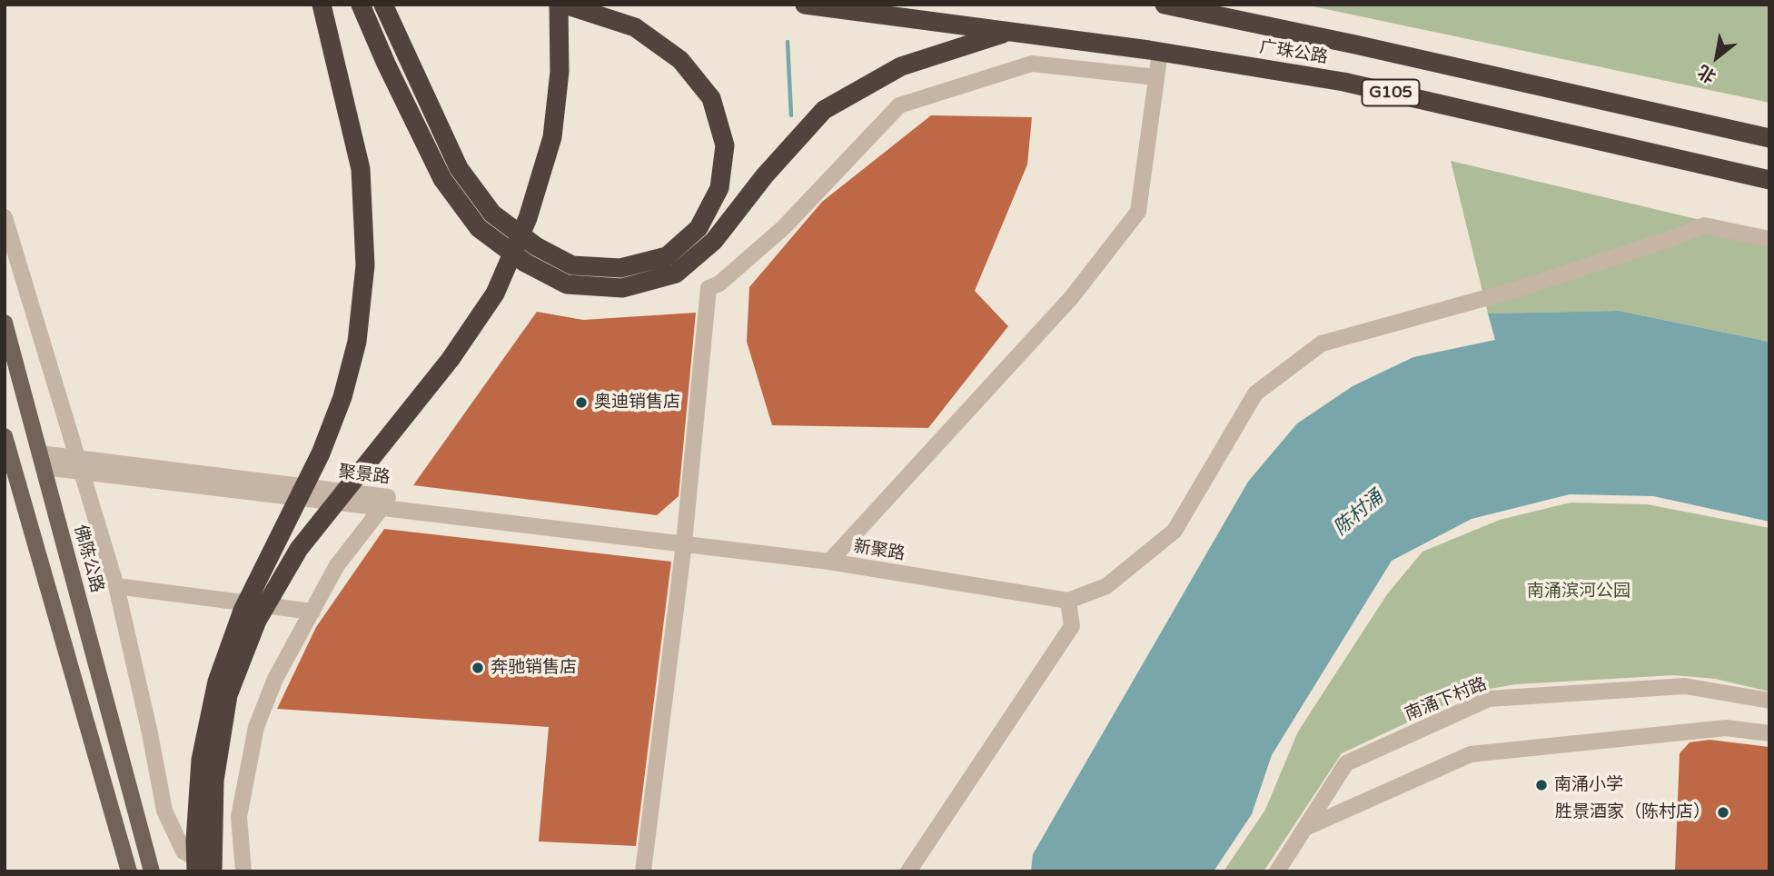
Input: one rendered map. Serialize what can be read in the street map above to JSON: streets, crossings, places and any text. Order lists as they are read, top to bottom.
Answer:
{
  "streets": {
    "highway": ["广珠公路", "G105"],
    "main road": ["佛陈公路"],
    "street": ["聚景路", "新聚路", "南涌下村路"]
  },
  "crossings": [
    ["聚景路", "新聚路"],
    ["聚景路", "佛陈公路"]
  ],
  "water": ["陈村涌"],
  "parks": ["南涌滨河公园"],
  "places": [
    "奥迪销售店",
    "奔驰销售店",
    "南涌小学",
    "胜景酒家（陈村店）"
  ],
  "north": "bottom left"
}
